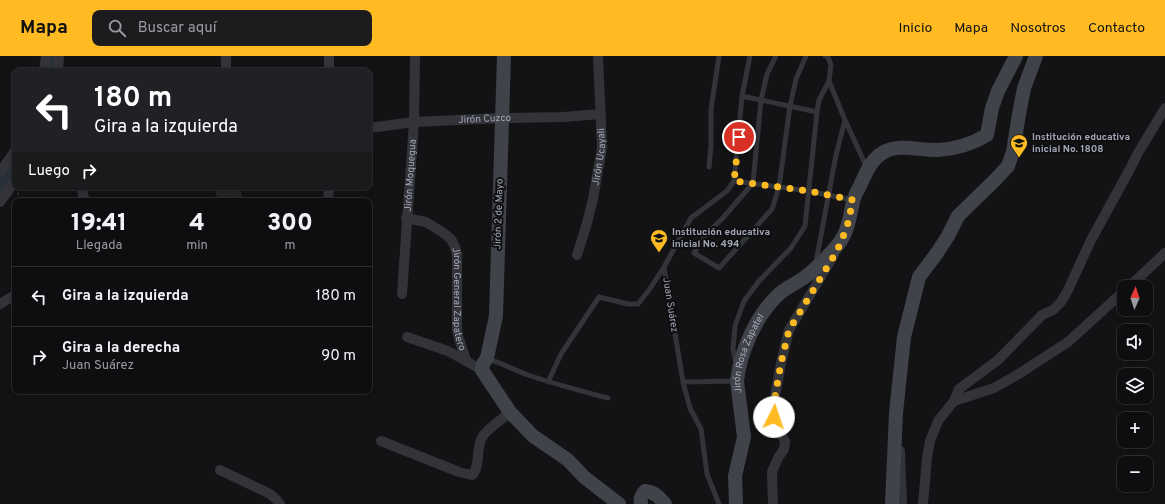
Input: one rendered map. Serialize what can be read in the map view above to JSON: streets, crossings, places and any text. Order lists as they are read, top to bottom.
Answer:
{
  "streets": {
    "street": [
      "Jirón Cuzco",
      "Jirón Ucayali",
      "Jirón Moquegua",
      "Jirón 2 de Mayo",
      "Jirón General Zapatero",
      "Jirón Rosa Zapatel"
    ],
    "lane": ["Juan Suárez"]
  },
  "crossings": [
    ["Jirón Cuzco", "Jirón Ucayali"],
    ["Jirón Cuzco", "Jirón Moquegua"],
    ["Jirón Cuzco", "Jirón 2 de Mayo"],
    ["Jirón Moquegua", "Jirón General Zapatero"]
  ],
  "places": {
    "school or university": ["Institución educativa inicial No. 1808", "Institución educativa inicial No. 494"]
  },
  "north": "top",
  "page": {
    "header": "Mapa",
    "search": "Buscar aquí",
    "nav": [
      "Inicio",
      "Mapa",
      "Nosotros",
      "Contacto"
    ],
    "turn": ["180 m", "Gira a la izquierda"],
    "then": "Luego",
    "eta": [
      "19:41",
      "Llegada",
      "4",
      "min",
      "300",
      "m"
    ],
    "list": [
      {
        "name": "Gira a la izquierda",
        "value": "180 m"
      },
      {
        "name": "Gira a la derecha",
        "note": "Juan Suárez",
        "value": "90 m"
      }
    ],
    "map_buttons": ["+", "−"]
  }
}
